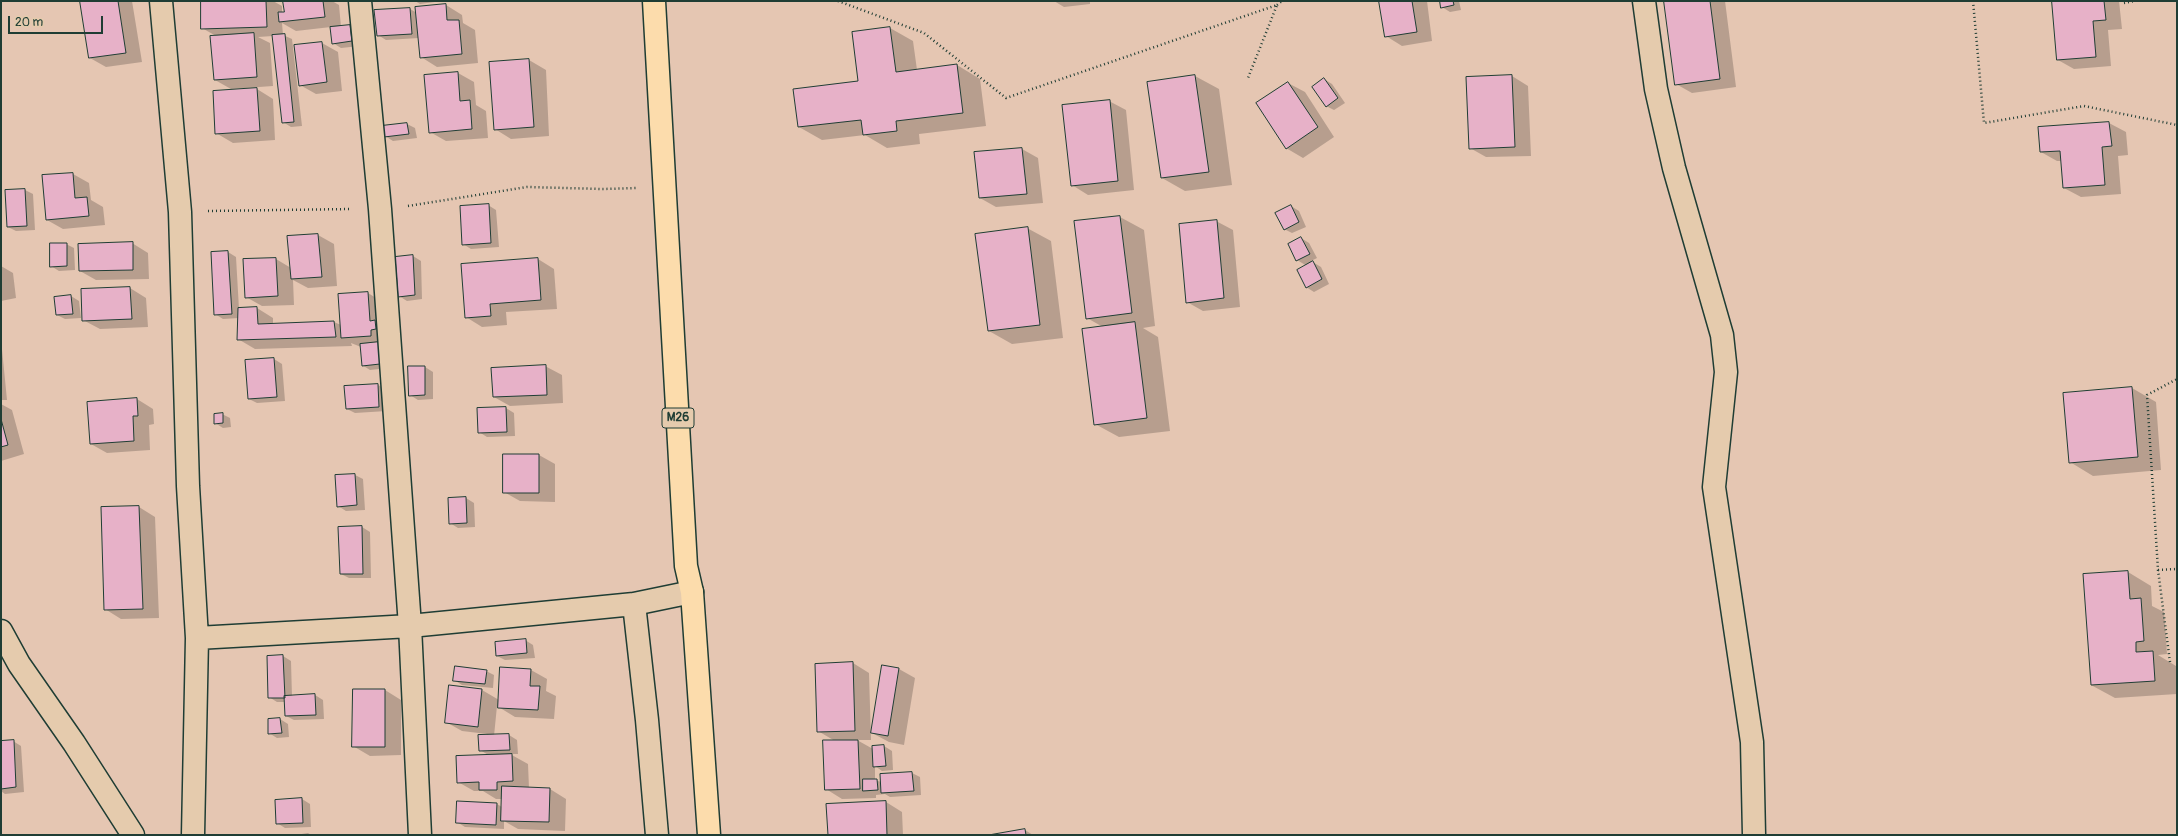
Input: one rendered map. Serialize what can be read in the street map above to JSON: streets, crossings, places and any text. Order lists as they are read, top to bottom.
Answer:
{
  "streets": {
    "main road": ["M26"]
  },
  "scale_bar": "20 m"
}
